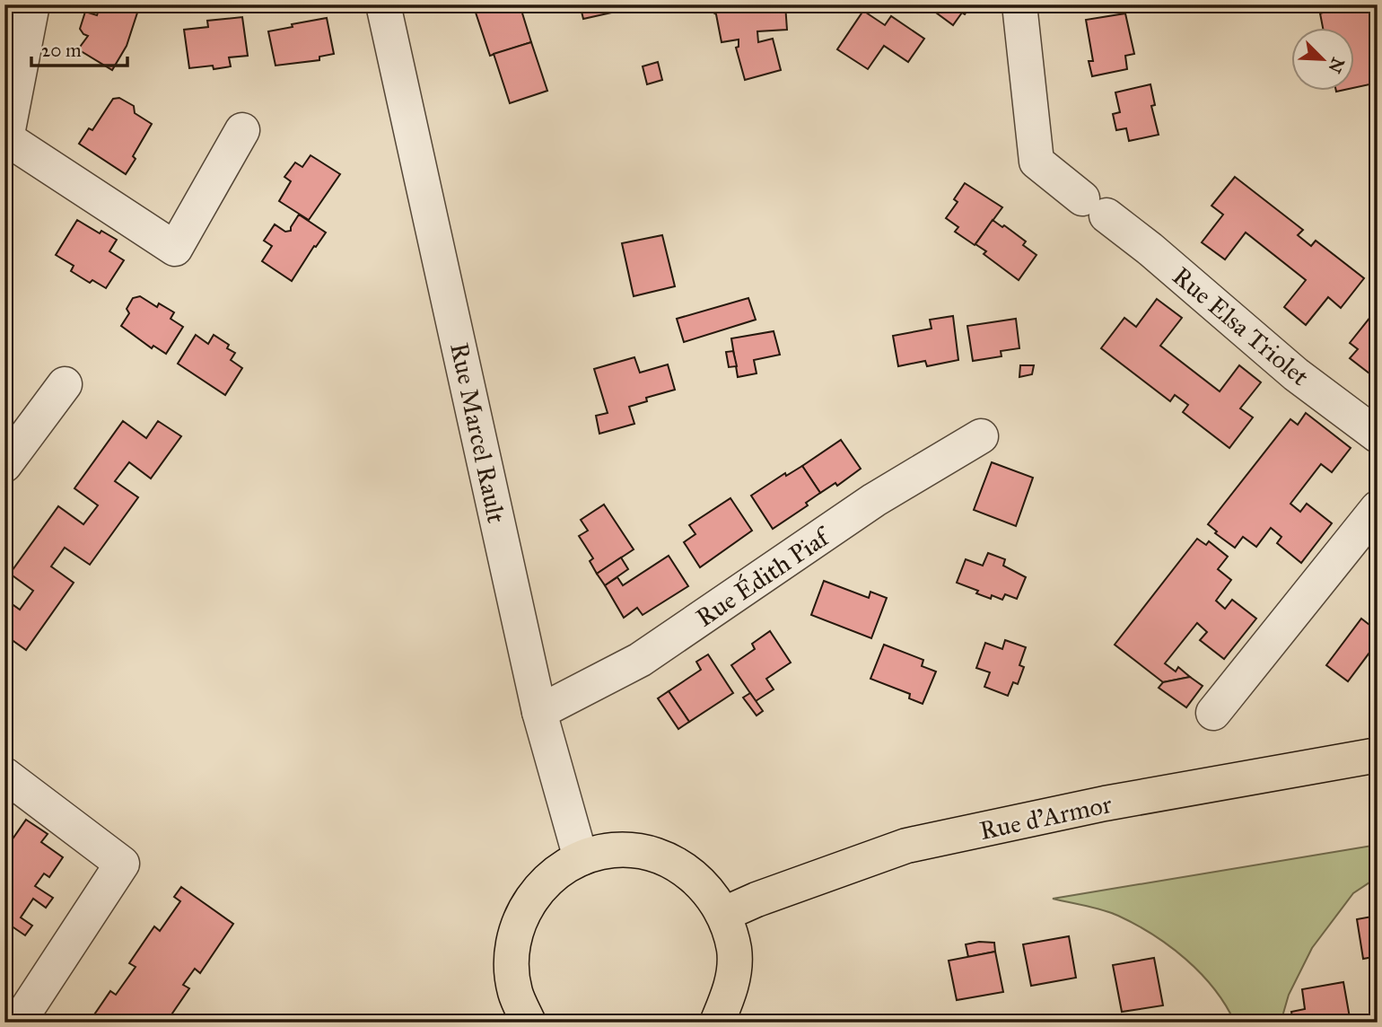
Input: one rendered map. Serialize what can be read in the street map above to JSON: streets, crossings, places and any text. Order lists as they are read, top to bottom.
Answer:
{
  "streets": {
    "main road": ["Rue d'Armor"],
    "street": ["Rue Elsa Triolet", "Rue Marcel Rault", "Rue Édith Piaf"]
  },
  "crossings": [
    ["Rue Marcel Rault", "Rue Édith Piaf"]
  ],
  "scale_bar": "20 m",
  "north": "bottom right"
}
